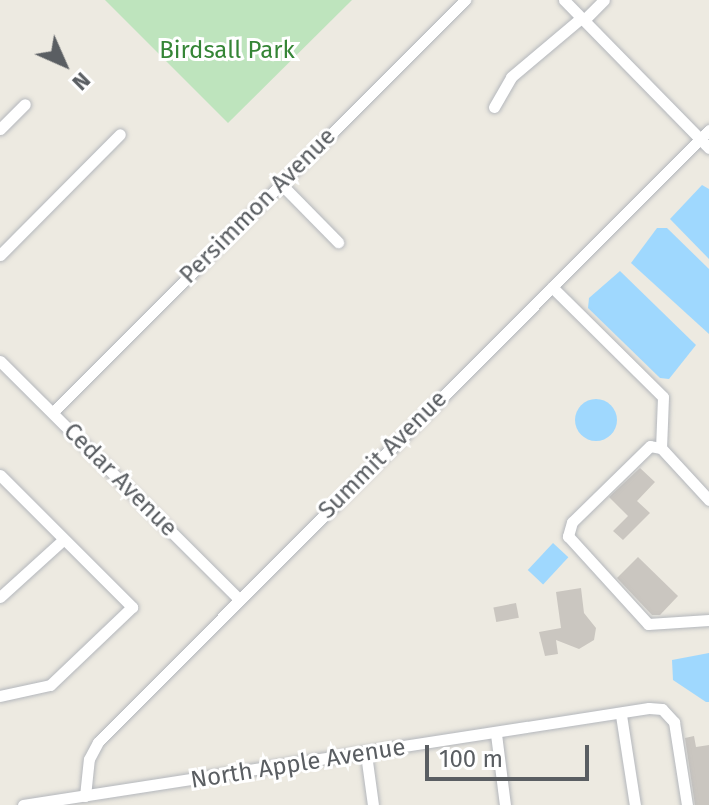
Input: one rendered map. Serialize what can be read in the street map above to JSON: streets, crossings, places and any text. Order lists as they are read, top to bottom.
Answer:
{
  "streets": {
    "street": [
      "Persimmon Avenue",
      "Summit Avenue",
      "Cedar Avenue",
      "North Apple Avenue"
    ]
  },
  "crossings": [
    ["Persimmon Avenue", "Cedar Avenue"],
    ["Summit Avenue", "Cedar Avenue"],
    ["Summit Avenue", "North Apple Avenue"]
  ],
  "parks": ["Birdsall Park"],
  "scale_bar": "100 m",
  "north": "bottom right"
}
